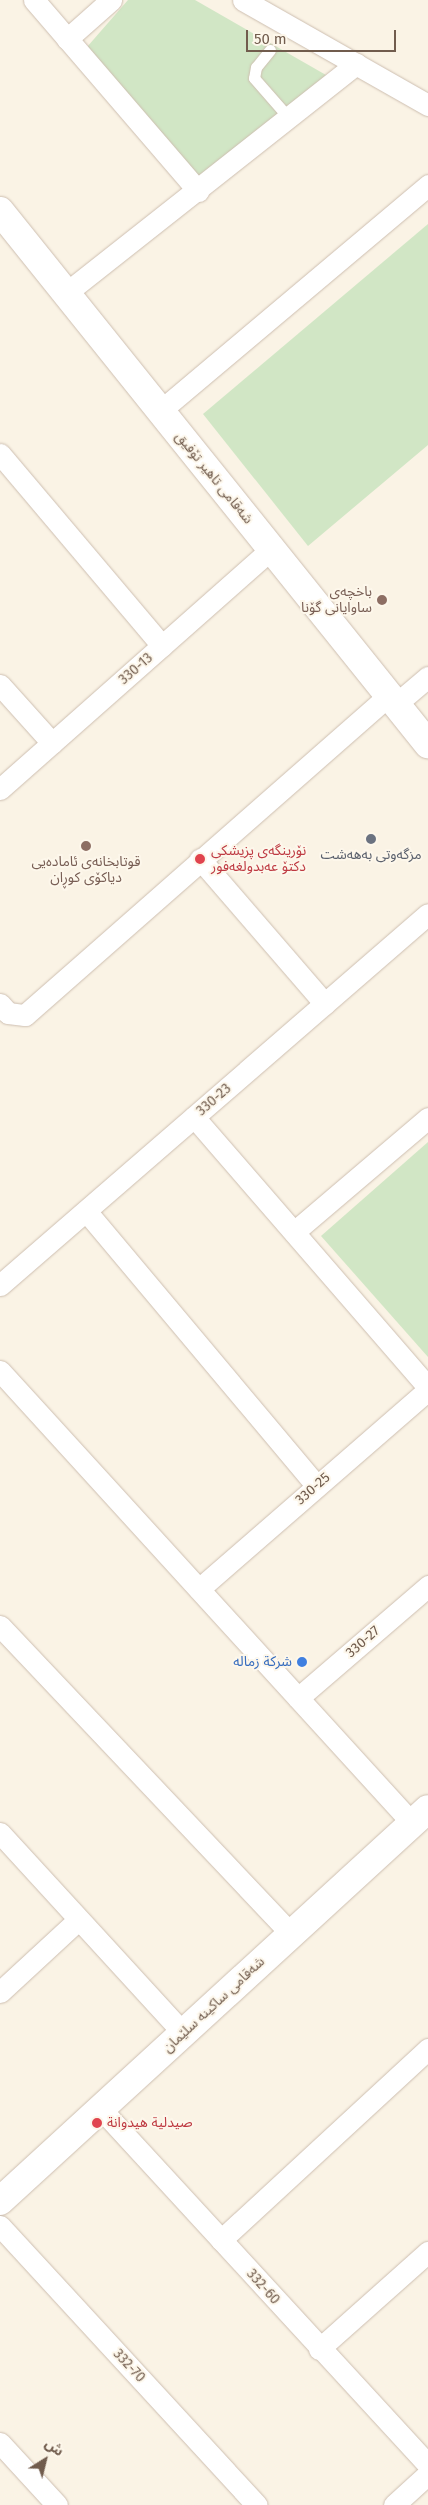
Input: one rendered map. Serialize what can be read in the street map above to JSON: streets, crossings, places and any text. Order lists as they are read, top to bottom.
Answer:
{
  "streets": {
    "street": [
      "شەقامی تاهیر تۆفیق",
      "330-13",
      "330-23",
      "330-25",
      "330-27",
      "شەقامی ساکینە سلێمان",
      "332-60",
      "332-70"
    ]
  },
  "crossings": [
    ["شەقامی تاهیر تۆفیق", "330-13"],
    ["شەقامی ساکینە سلێمان", "332-60"]
  ],
  "places": [
    "باخچەی ساوایانی گۆنا",
    "مزگەوتی بەهەشت",
    "قوتابخانەی ئامادەیی دیاکۆی کوڕان",
    "نۆرینگەی پزیشکی دکتۆ عەبدولغەفور",
    "شركة زماله",
    "صيدلية هيدوانة"
  ],
  "scale_bar": "50 m",
  "north": "top right"
}
